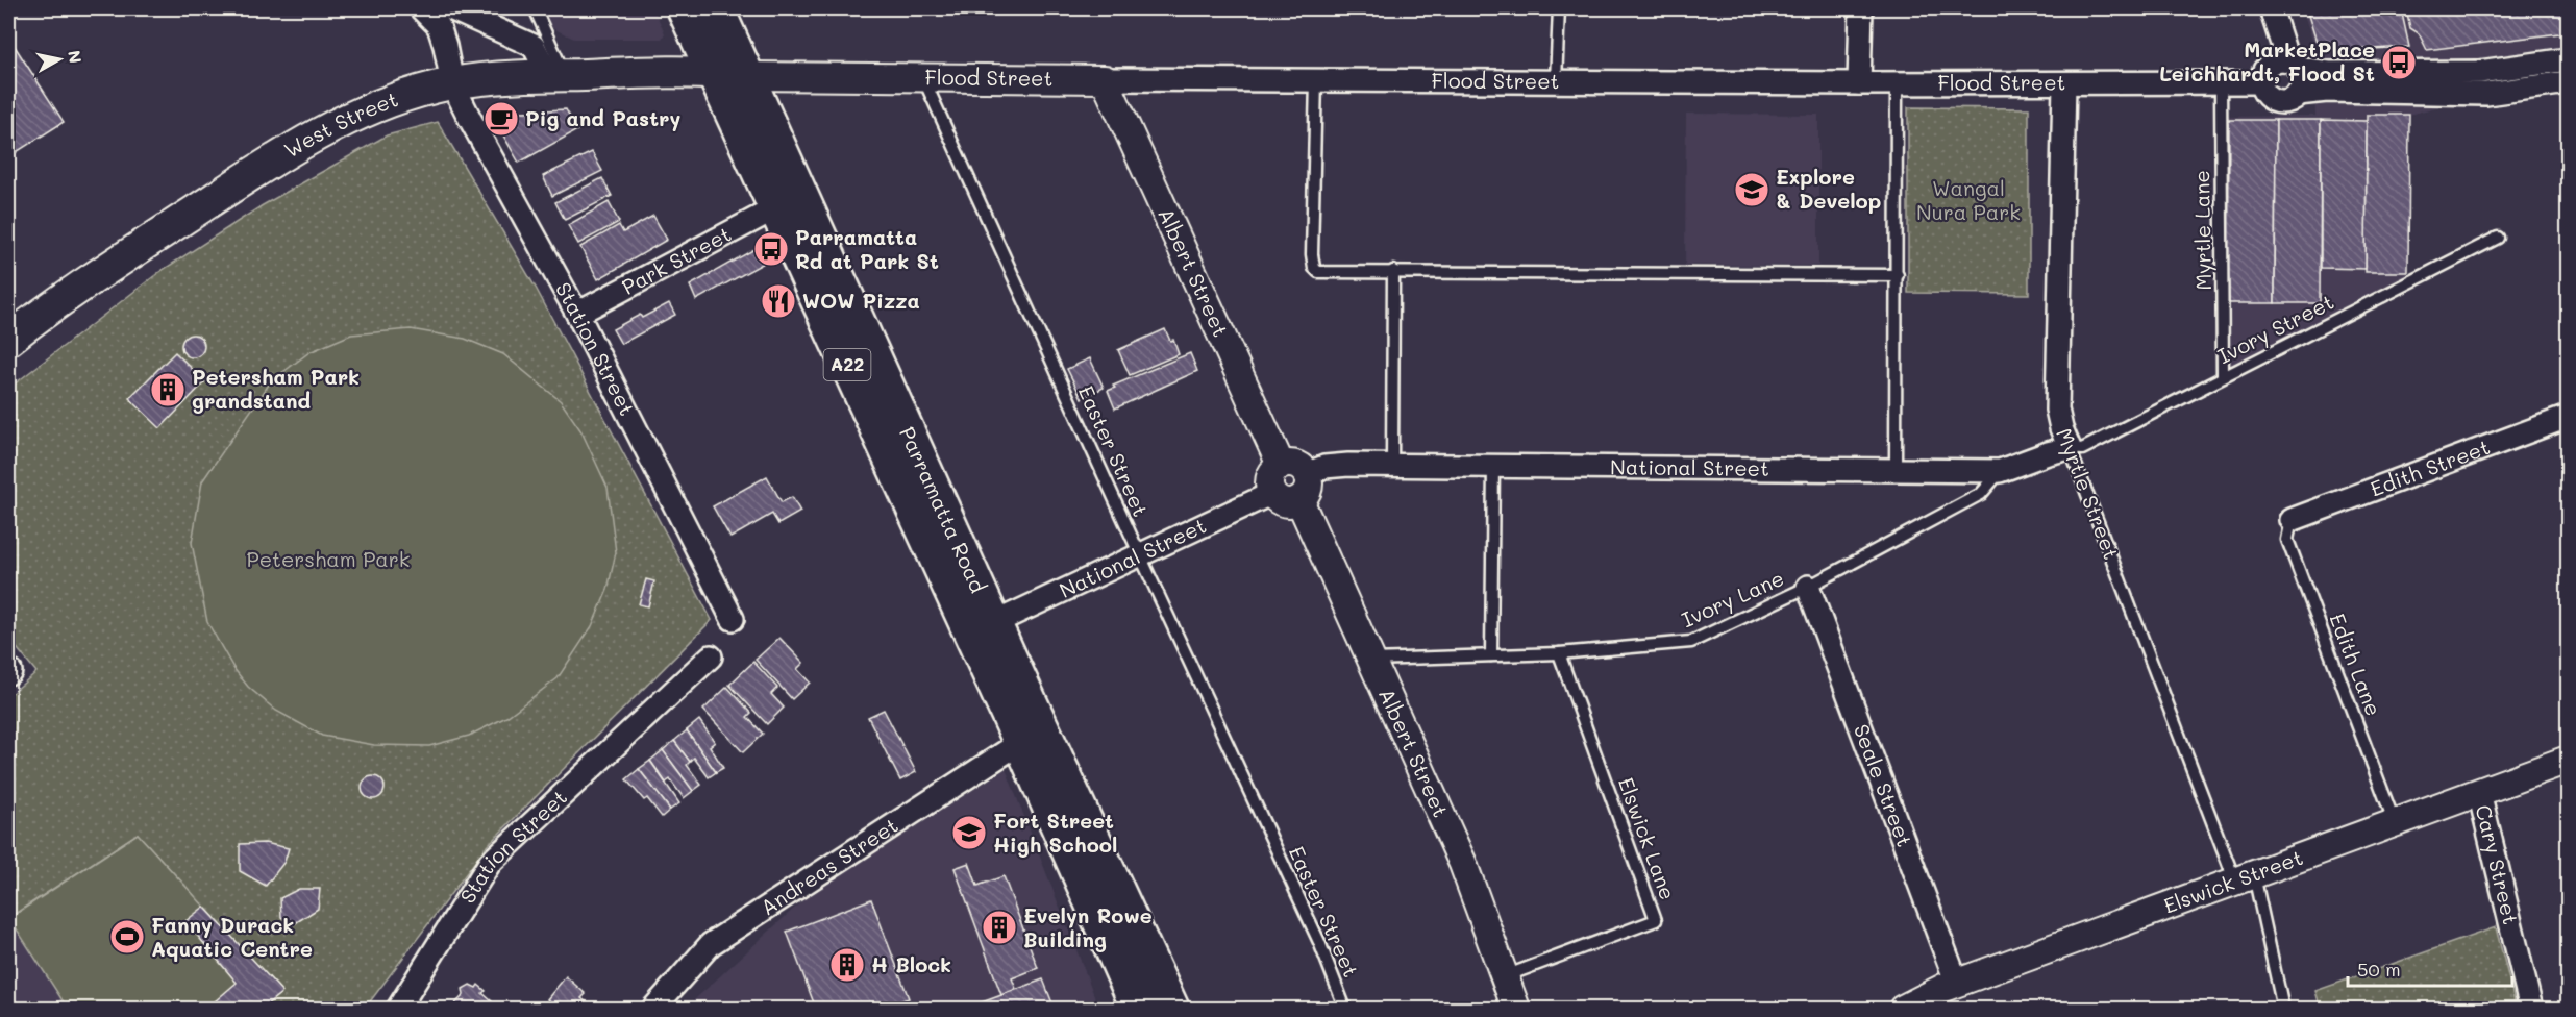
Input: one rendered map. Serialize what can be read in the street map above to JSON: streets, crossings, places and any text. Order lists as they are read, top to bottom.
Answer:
{
  "streets": {
    "highway": ["A22", "Parramatta Road"],
    "main road": ["West Street"],
    "street": [
      "Flood Street",
      "Park Street",
      "Albert Street",
      "Station Street",
      "National Street",
      "Edith Street",
      "Myrtle Street",
      "Seale Street",
      "Cary Street",
      "Andreas Street",
      "Elswick Street"
    ],
    "lane": [
      "Myrtle Lane",
      "Ivory Street",
      "Easter Street",
      "Ivory Lane",
      "Edith Lane",
      "Elswick Lane"
    ]
  },
  "crossings": [
    ["Flood Street", "West Street"],
    ["Flood Street", "Myrtle Lane"],
    ["Flood Street", "Albert Street"],
    ["Flood Street", "Easter Street"],
    ["Flood Street", "Myrtle Street"],
    ["Flood Street", "Parramatta Road"],
    ["West Street", "Station Street"],
    ["West Street", "Parramatta Road"],
    ["Myrtle Lane", "Ivory Street"],
    ["Park Street", "Station Street"],
    ["Park Street", "Parramatta Road"],
    ["Albert Street", "National Street"],
    ["Albert Street", "Ivory Lane"],
    ["Albert Street", "Elswick Lane"],
    ["Ivory Street", "National Street"],
    ["Ivory Street", "Myrtle Street"],
    ["Easter Street", "National Street"],
    ["National Street", "Myrtle Street"],
    ["National Street", "Parramatta Road"],
    ["National Street", "Ivory Lane"],
    ["Edith Street", "Edith Lane"],
    ["Myrtle Street", "Elswick Street"],
    ["Parramatta Road", "Andreas Street"],
    ["Ivory Lane", "Seale Street"],
    ["Ivory Lane", "Elswick Lane"],
    ["Edith Lane", "Elswick Street"],
    ["Seale Street", "Elswick Street"],
    ["Cary Street", "Elswick Street"]
  ],
  "parks": ["Wangal Nura Park", "Petersham Park"],
  "places": {
    "bus stop": ["MarketPlace Leichhardt, Flood St", "Parramatta Rd at Park St"],
    "cafe": ["Pig and Pastry"],
    "school or university": ["Explore & Develop", "Fort Street High School"],
    "restaurant": ["WOW Pizza"],
    "building": ["Petersham Park grandstand", "Evelyn Rowe Building", "H Block"],
    "sports": ["Fanny Durack Aquatic Centre"]
  },
  "scale_bar": "50 m",
  "north": "right"
}
